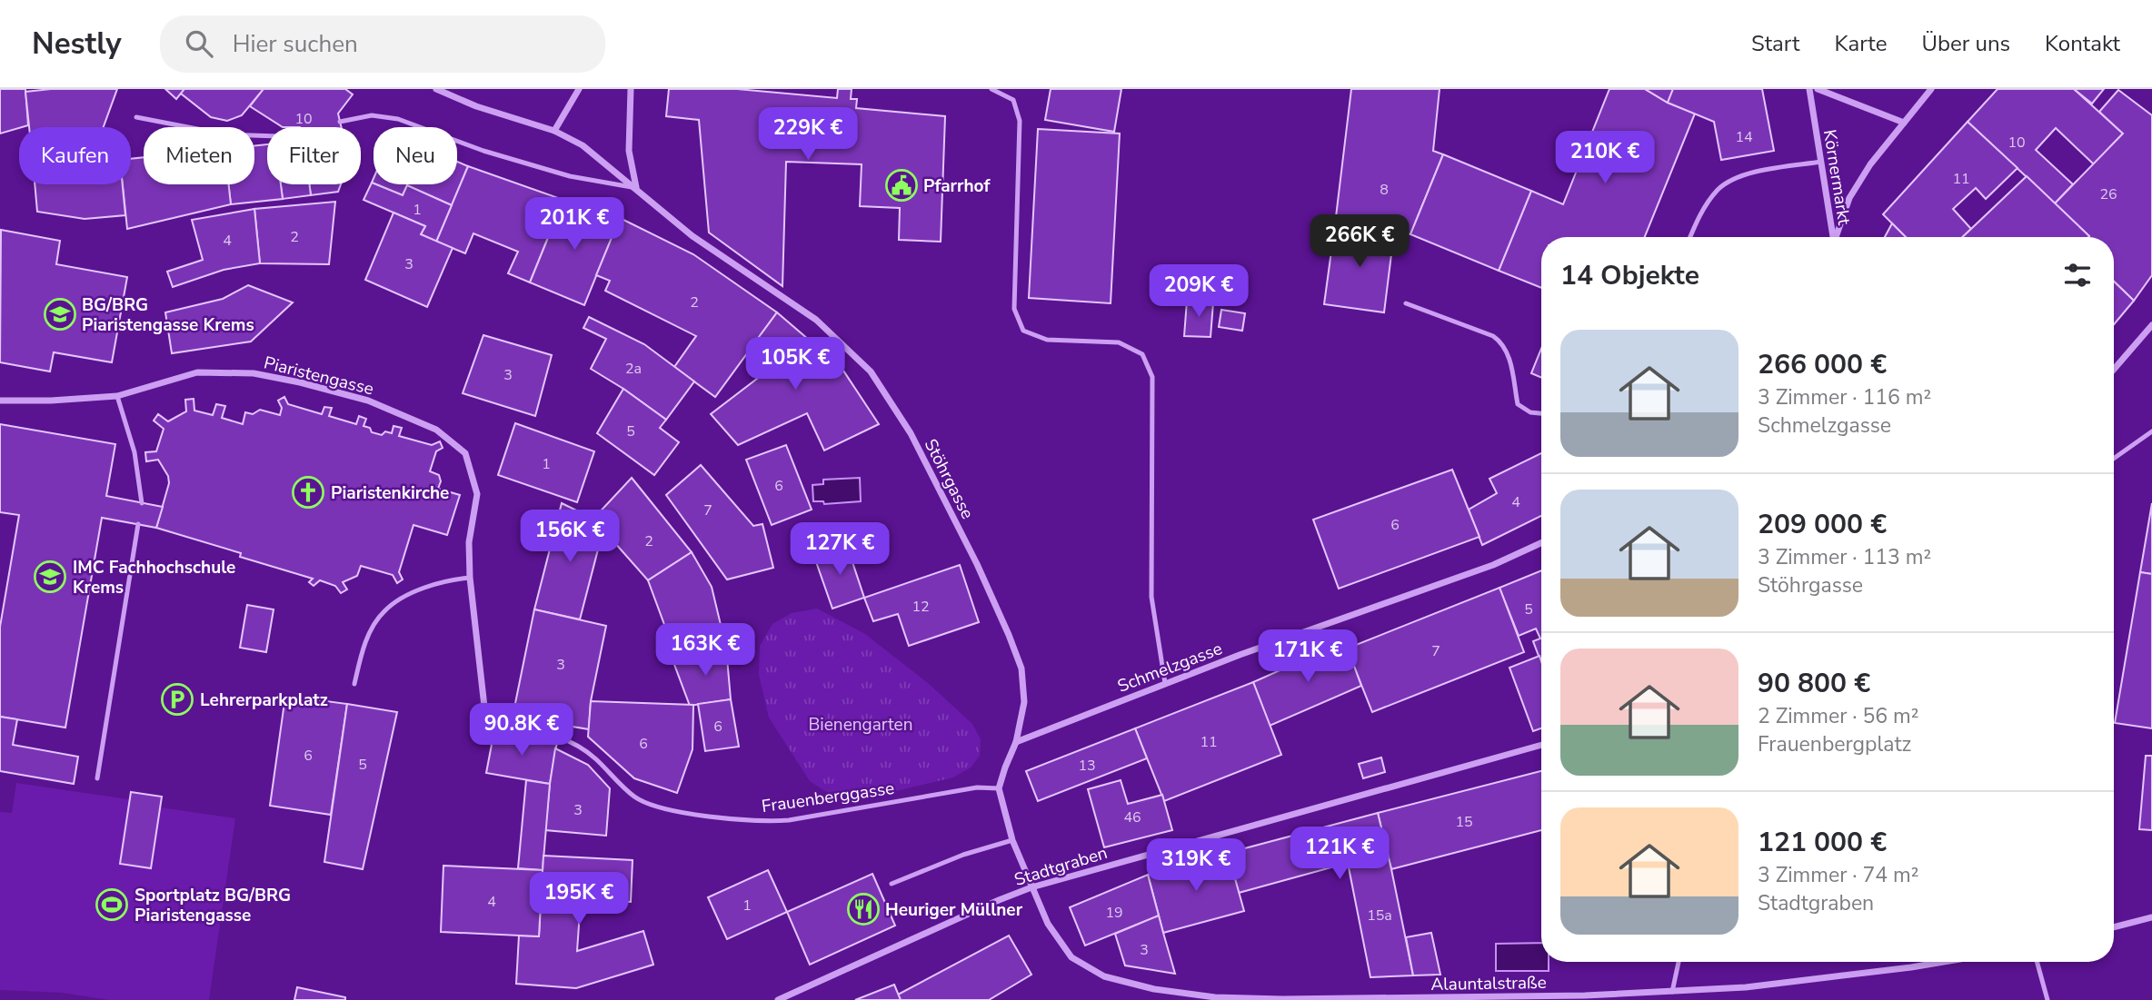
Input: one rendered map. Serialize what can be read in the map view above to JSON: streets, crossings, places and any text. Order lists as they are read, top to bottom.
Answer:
{
  "streets": {
    "street": [
      "Körnermarkt",
      "Piaristengasse",
      "Stöhrgasse",
      "Schmelzgasse",
      "Stadtgraben",
      "Alauntalstraße"
    ],
    "lane": ["Frauenberggasse"]
  },
  "crossings": [
    ["Stöhrgasse", "Schmelzgasse"],
    ["Stöhrgasse", "Frauenberggasse"],
    ["Stadtgraben", "Alauntalstraße"]
  ],
  "parks": ["Bienengarten"],
  "places": {
    "public building": ["Pfarrhof"],
    "school or university": ["BG/BRG Piaristengasse Krems", "IMC Fachhochschule Krems"],
    "church": ["Piaristenkirche"],
    "parking": ["Lehrerparkplatz"],
    "sports": ["Sportplatz BG/BRG Piaristengasse"],
    "restaurant": ["Heuriger Müllner"]
  },
  "house_numbers": [
    "10",
    "14",
    "10",
    "11",
    "8",
    "26",
    "1",
    "2",
    "4",
    "3",
    "2",
    "2a",
    "3",
    "5",
    "1",
    "6",
    "4",
    "7",
    "6",
    "2",
    "12",
    "5",
    "7",
    "3",
    "6",
    "11",
    "6",
    "6",
    "5",
    "13",
    "3",
    "46",
    "15",
    "4",
    "1",
    "19",
    "15a",
    "3"
  ],
  "page": {
    "header": "Nestly",
    "search": "Hier suchen",
    "nav": [
      "Start",
      "Karte",
      "Über uns",
      "Kontakt"
    ],
    "price": [
      "229K €",
      "210K €",
      "201K €",
      "266K €",
      "209K €",
      "105K €",
      "156K €",
      "127K €",
      "163K €",
      "171K €",
      "90.8K €",
      "121K €",
      "319K €",
      "195K €"
    ],
    "chip": [
      "Kaufen",
      "Mieten",
      "Filter",
      "Neu"
    ],
    "heading": "14 Objekte",
    "list": [
      {
        "name": "266 000 €",
        "note": "3 Zimmer · 116 m² · Schmelzgasse"
      },
      {
        "name": "209 000 €",
        "note": "3 Zimmer · 113 m² · Stöhrgasse"
      },
      {
        "name": "90 800 €",
        "note": "2 Zimmer · 56 m² · Frauenbergplatz"
      },
      {
        "name": "121 000 €",
        "note": "3 Zimmer · 74 m² · Stadtgraben"
      }
    ]
  }
}
